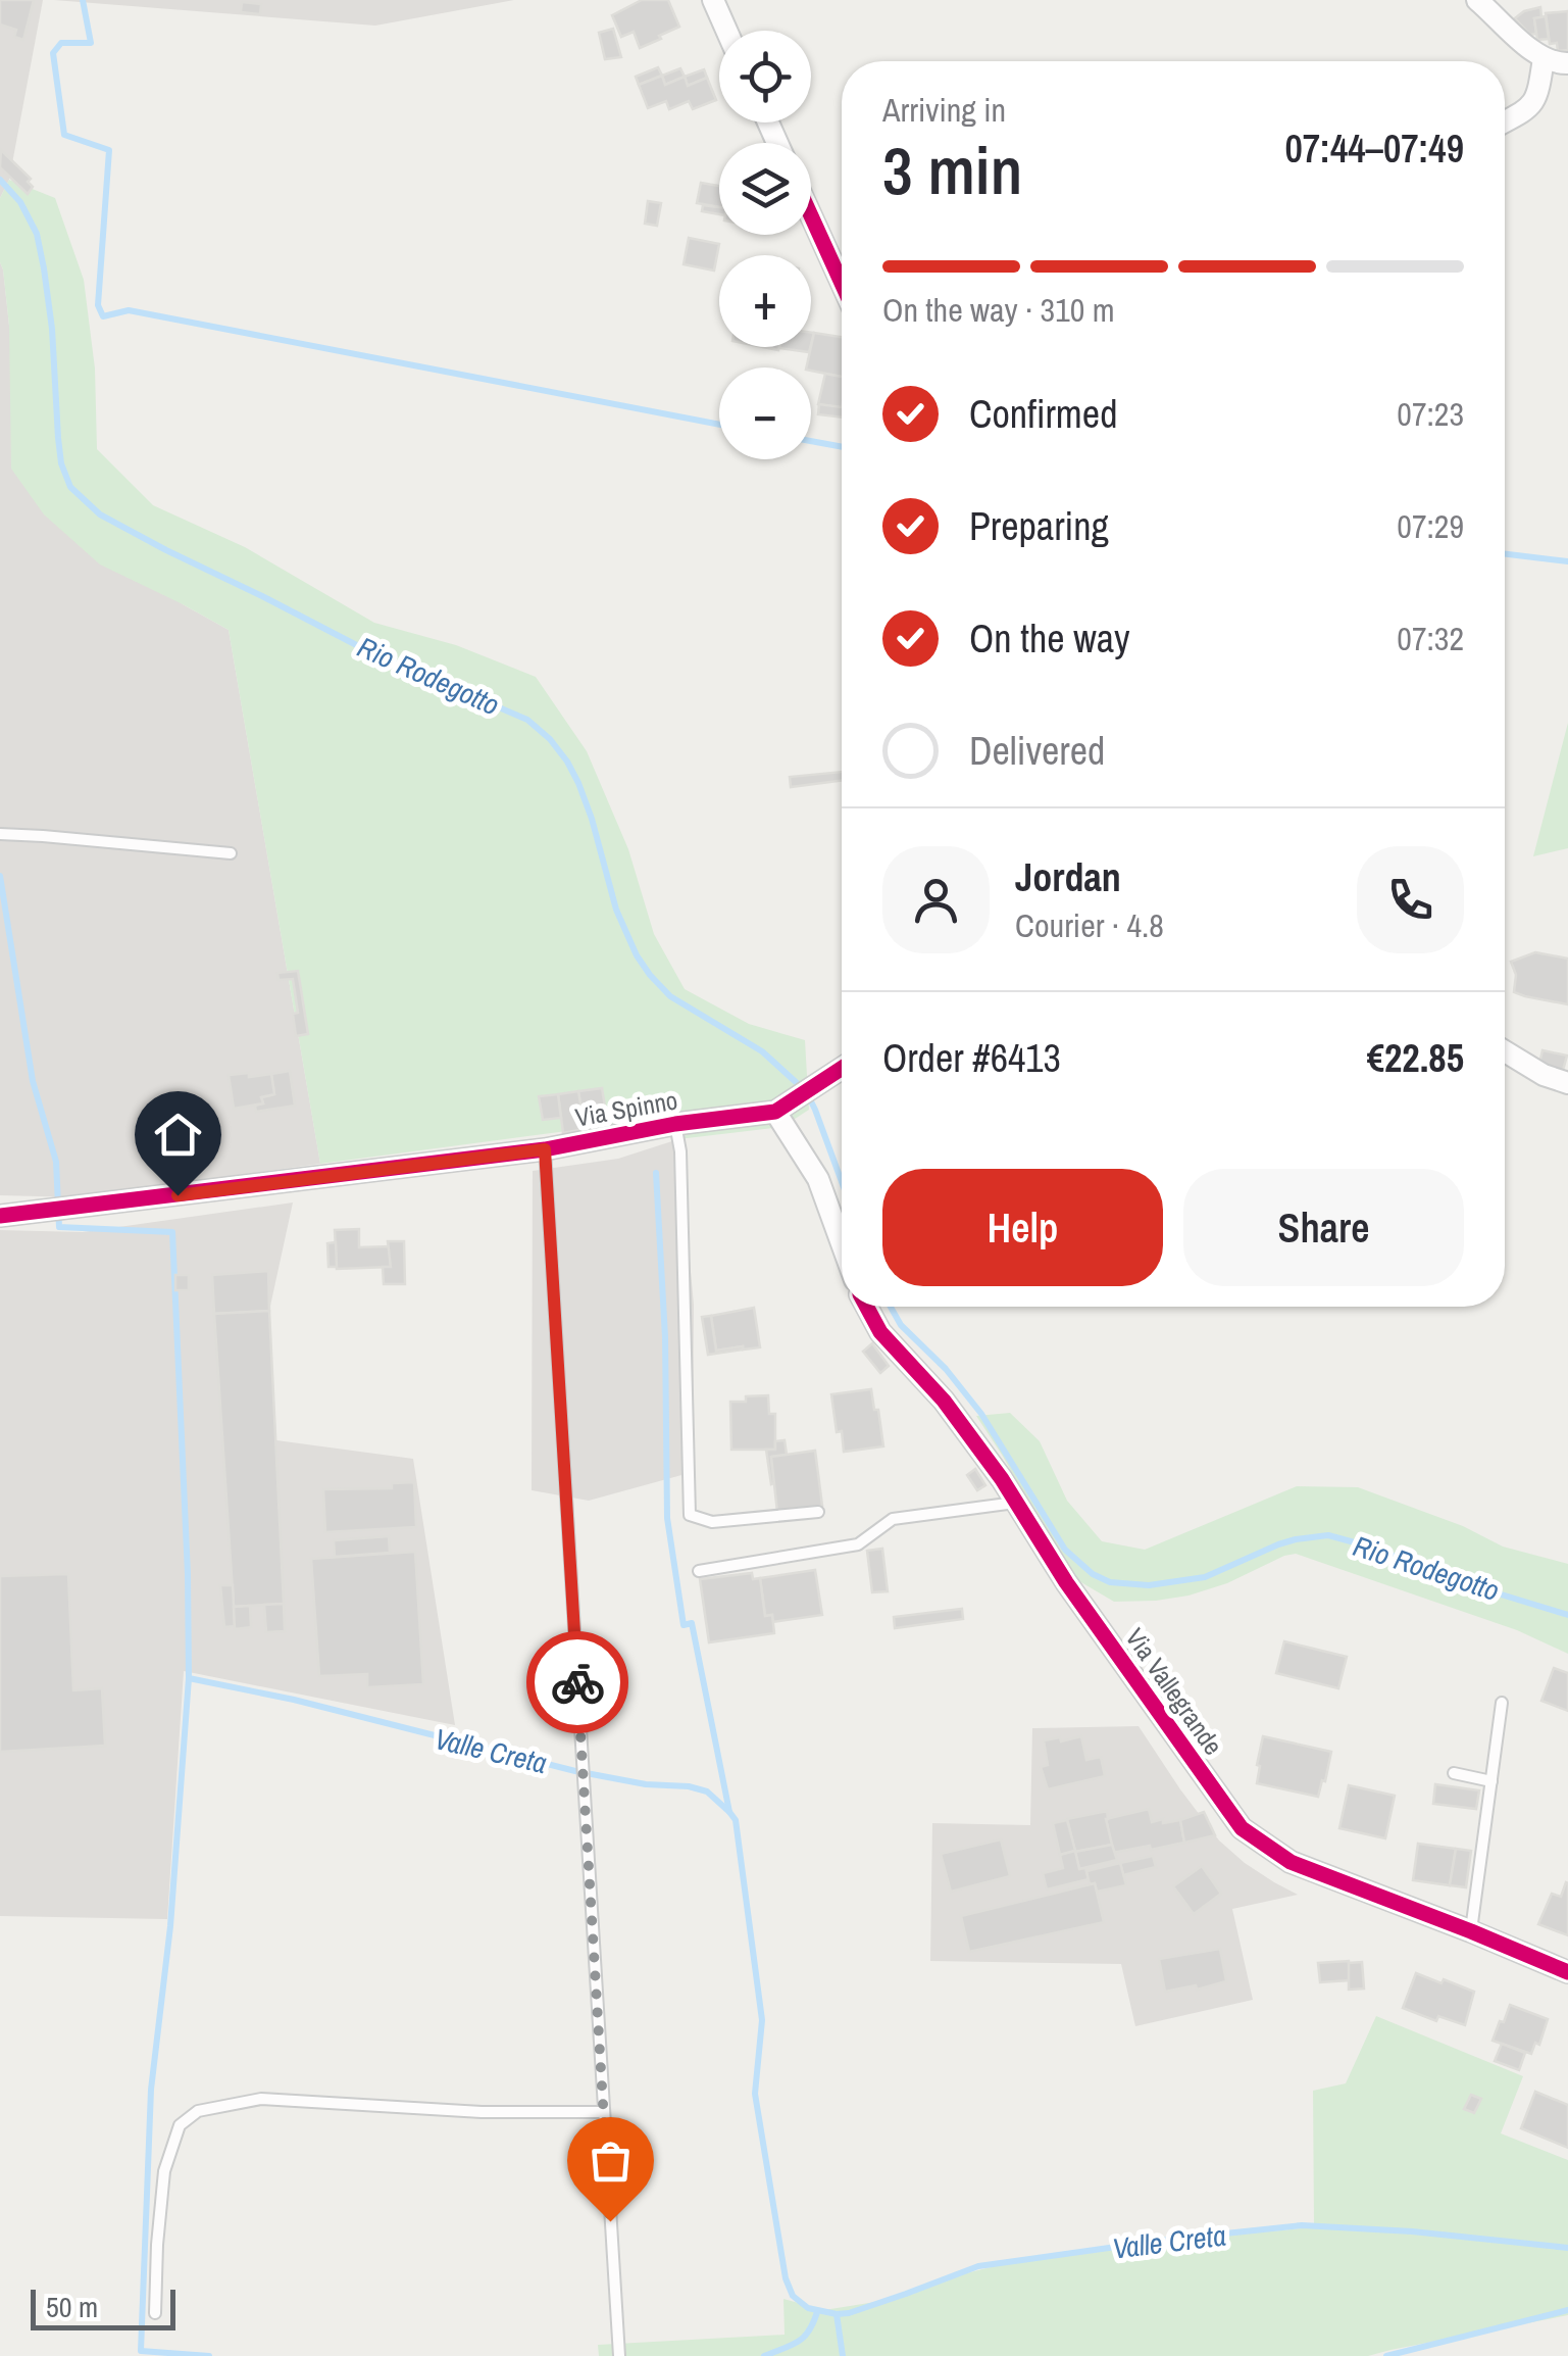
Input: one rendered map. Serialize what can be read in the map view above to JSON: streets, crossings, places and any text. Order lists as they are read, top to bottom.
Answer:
{
  "streets": {
    "street": ["Via Spinno", "Via Vallegrande"]
  },
  "water": ["Rio Rodegotto", "Valle Creta"],
  "scale_bar": "50 m",
  "page": {
    "map_buttons": ["+", "−"],
    "heading": ["3 min", "Arriving in", "07:44–07:49"],
    "panel": [
      "Jordan",
      "Courier · 4.8",
      "Order #6413",
      "€22.85"
    ],
    "bar": "On the way · 310 m",
    "list": [
      ["Confirmed", "07:23"],
      ["Preparing", "07:29"],
      ["On the way", "07:32"],
      "Delivered"
    ],
    "buttons": ["Help", "Share"],
    "scale": "50 m"
  }
}
